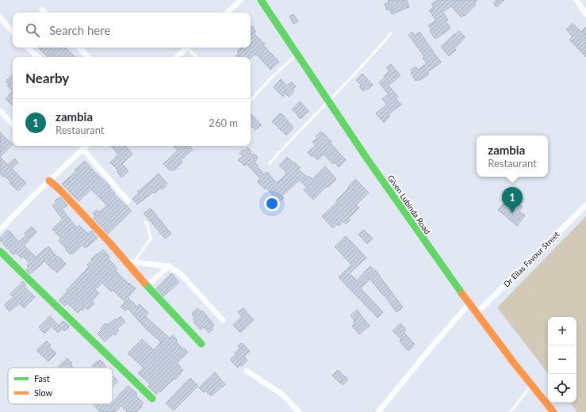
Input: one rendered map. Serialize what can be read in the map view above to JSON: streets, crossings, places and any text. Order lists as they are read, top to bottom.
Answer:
{
  "streets": {
    "street": ["Given Lubinda Road", "Dr Elias Favour Street"]
  },
  "crossings": [
    ["Given Lubinda Road", "Dr Elias Favour Street"]
  ],
  "legend": ["Fast", "Slow"],
  "page": {
    "search": "Search here",
    "heading": "Nearby",
    "list": [
      {
        "mark": "1",
        "name": "zambia",
        "note": "Restaurant",
        "value": "260 m"
      }
    ],
    "popup": ["zambia", "Restaurant"],
    "pins": "1",
    "map_buttons": ["+", "−"]
  }
}
